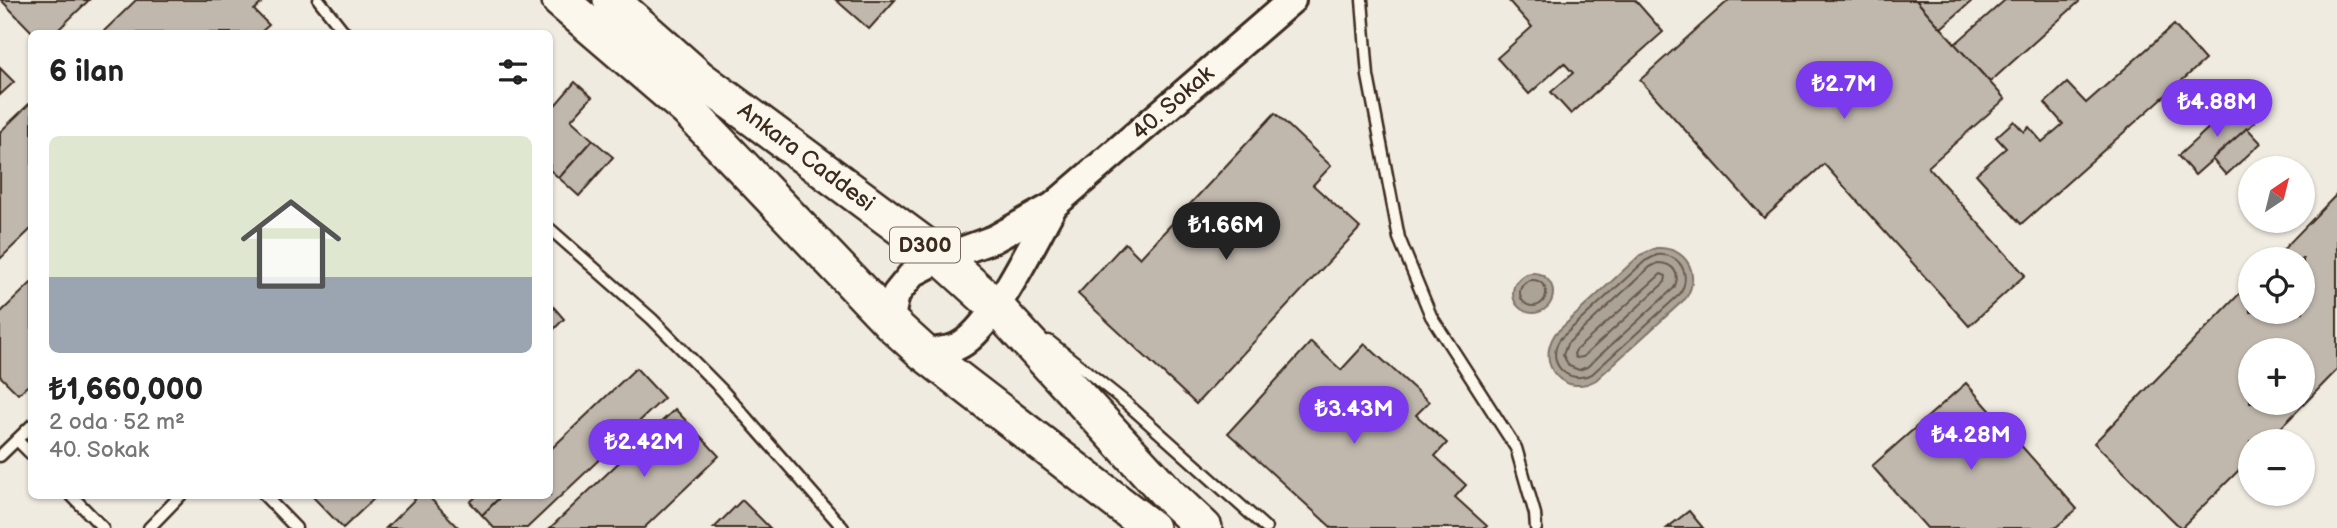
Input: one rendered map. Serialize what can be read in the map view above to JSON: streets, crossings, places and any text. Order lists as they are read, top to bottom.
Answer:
{
  "streets": {
    "highway": ["Ankara Caddesi", "D300"],
    "street": ["40. Sokak"]
  },
  "north": "top right",
  "page": {
    "heading": "6 ilan",
    "price": [
      "₺2.7M",
      "₺4.88M",
      "₺1.66M",
      "₺3.43M",
      "₺4.28M",
      "₺2.42M"
    ],
    "list": [
      {
        "name": "₺1,660,000",
        "note": "2 oda · 52 m² · 40. Sokak"
      }
    ],
    "map_buttons": ["+", "−"]
  }
}
